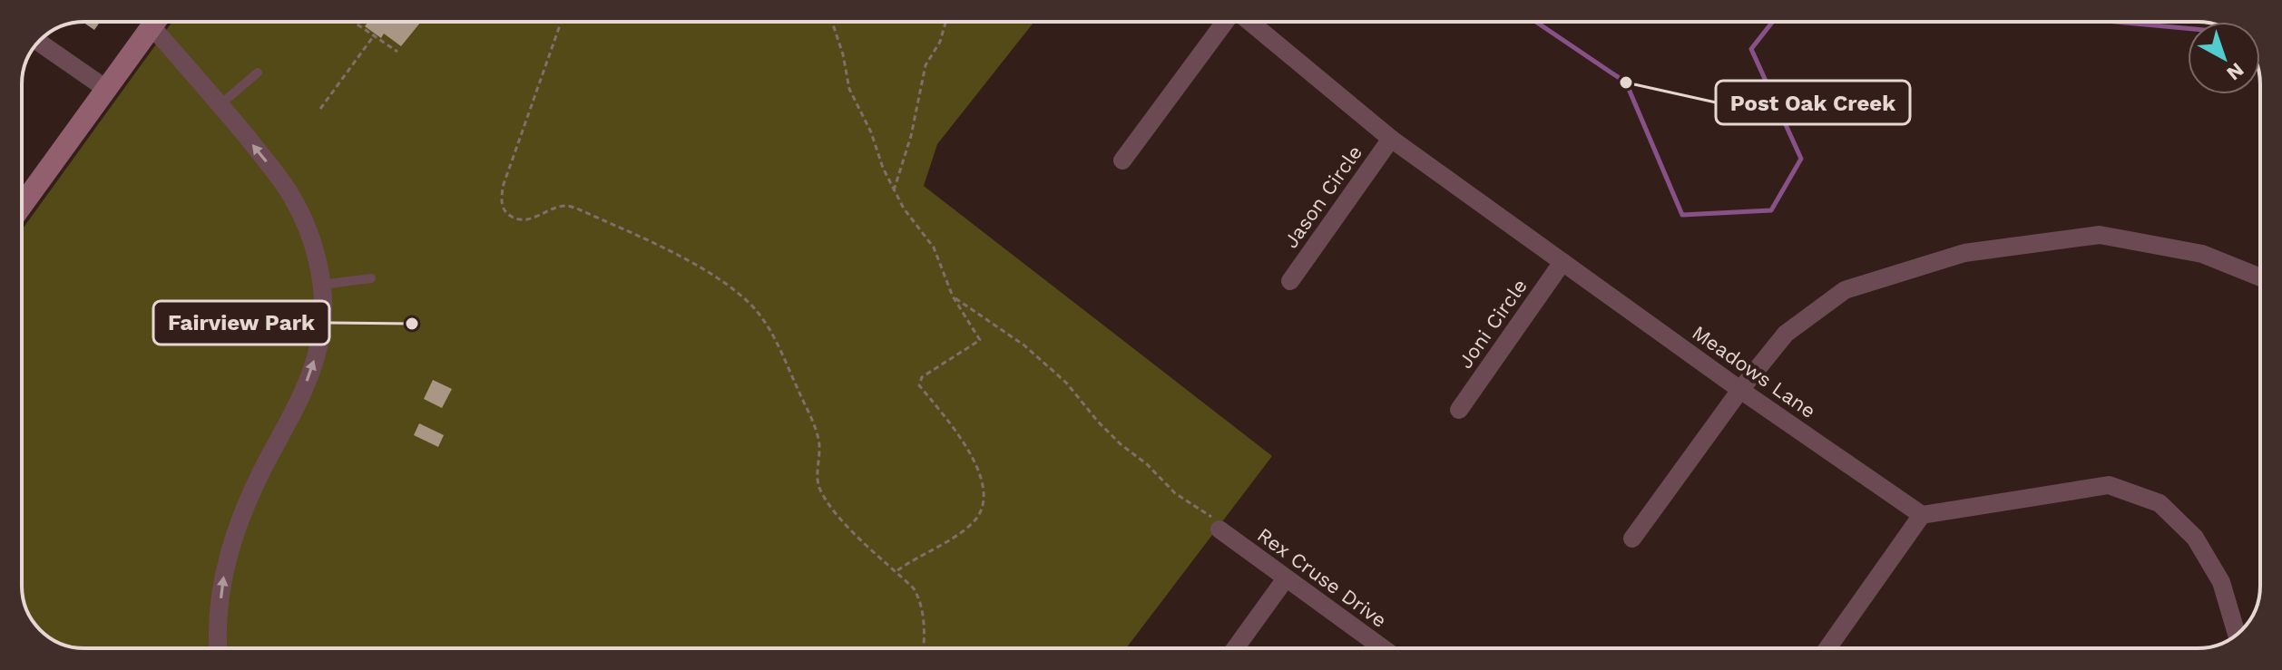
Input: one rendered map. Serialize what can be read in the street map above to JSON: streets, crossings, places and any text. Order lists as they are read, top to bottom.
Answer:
{
  "streets": {
    "street": [
      "Jason Circle",
      "Joni Circle",
      "Meadows Lane",
      "Rex Cruse Drive"
    ]
  },
  "crossings": [
    ["Jason Circle", "Meadows Lane"],
    ["Joni Circle", "Meadows Lane"]
  ],
  "places": ["Post Oak Creek", "Fairview Park"],
  "north": "bottom right"
}
